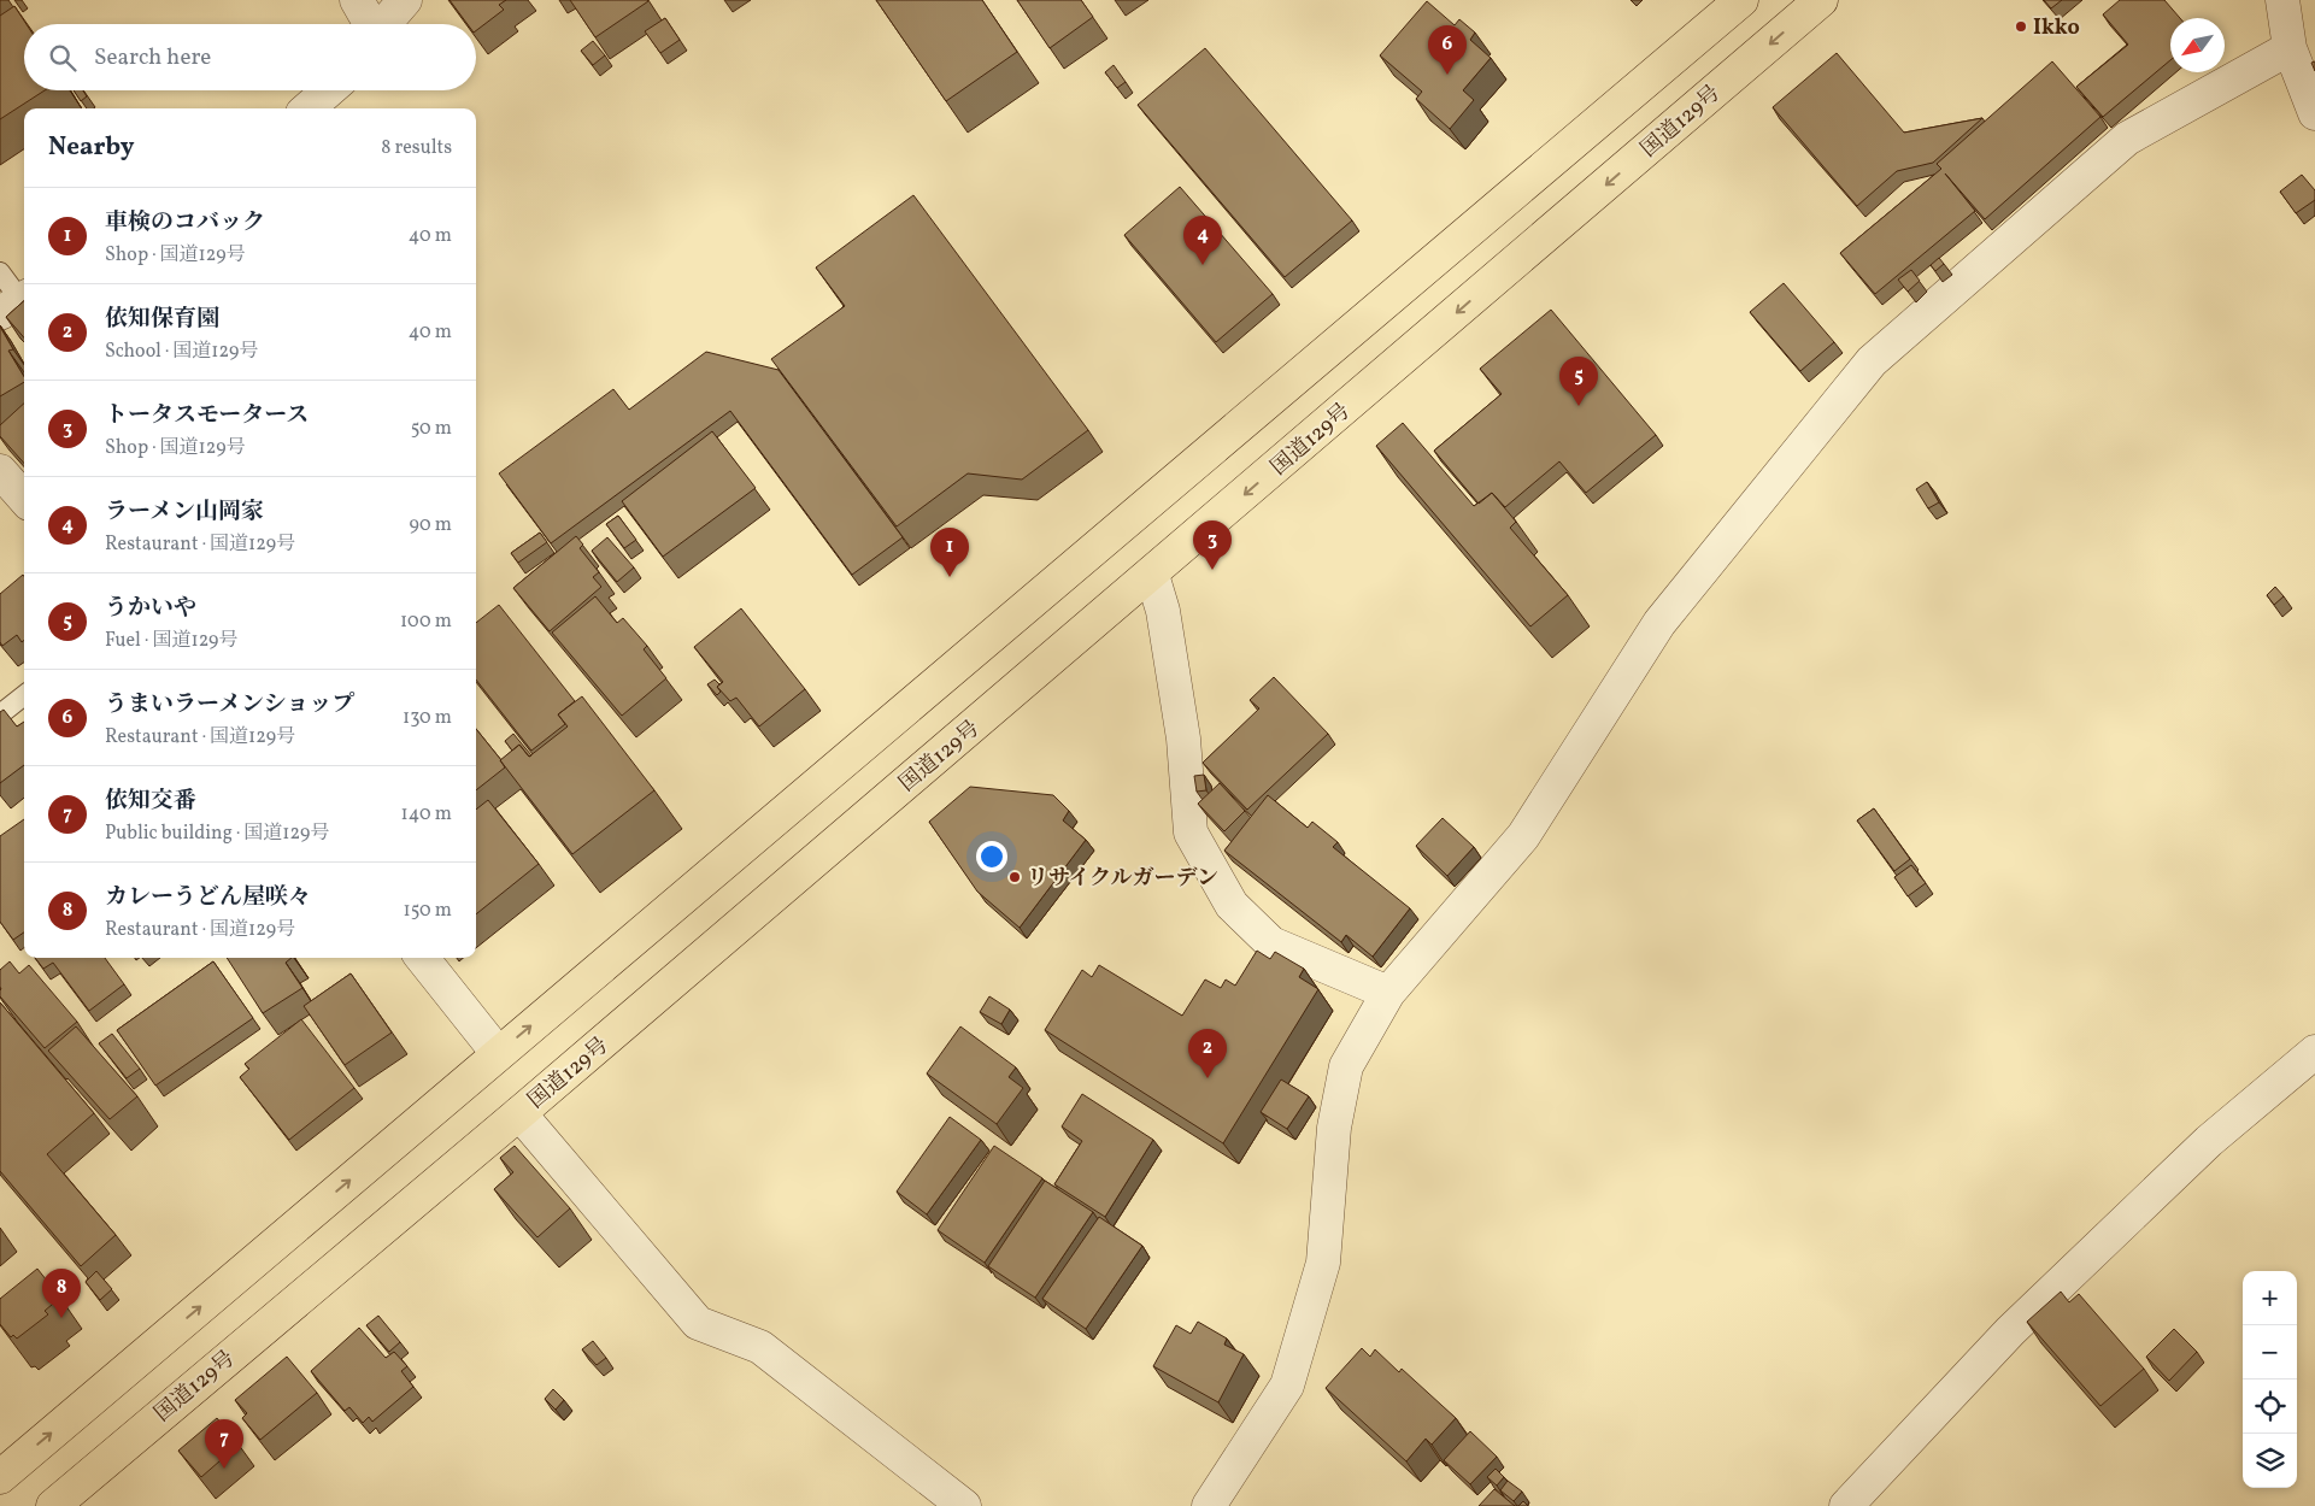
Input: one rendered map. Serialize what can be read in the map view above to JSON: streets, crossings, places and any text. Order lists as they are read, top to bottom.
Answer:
{
  "streets": {
    "highway": ["国道129号"]
  },
  "places": ["Ikko", "リサイクルガーデン"],
  "north": "bottom left",
  "page": {
    "search": "Search here",
    "pins": [
      "6",
      "4",
      "5",
      "3",
      "1",
      "2",
      "8",
      "7"
    ],
    "heading": ["Nearby", "8 results"],
    "list": [
      {
        "mark": "1",
        "name": "車検のコバック",
        "note": "Shop · 国道129号",
        "value": "40 m"
      },
      {
        "mark": "2",
        "name": "依知保育園",
        "note": "School · 国道129号",
        "value": "40 m"
      },
      {
        "mark": "3",
        "name": "トータスモータース",
        "note": "Shop · 国道129号",
        "value": "50 m"
      },
      {
        "mark": "4",
        "name": "ラーメン山岡家",
        "note": "Restaurant · 国道129号",
        "value": "90 m"
      },
      {
        "mark": "5",
        "name": "うかいや",
        "note": "Fuel · 国道129号",
        "value": "100 m"
      },
      {
        "mark": "6",
        "name": "うまいラーメンショップ",
        "note": "Restaurant · 国道129号",
        "value": "130 m"
      },
      {
        "mark": "7",
        "name": "依知交番",
        "note": "Public building · 国道129号",
        "value": "140 m"
      },
      {
        "mark": "8",
        "name": "カレーうどん屋咲々",
        "note": "Restaurant · 国道129号",
        "value": "150 m"
      }
    ],
    "map_buttons": ["+", "−"]
  }
}
